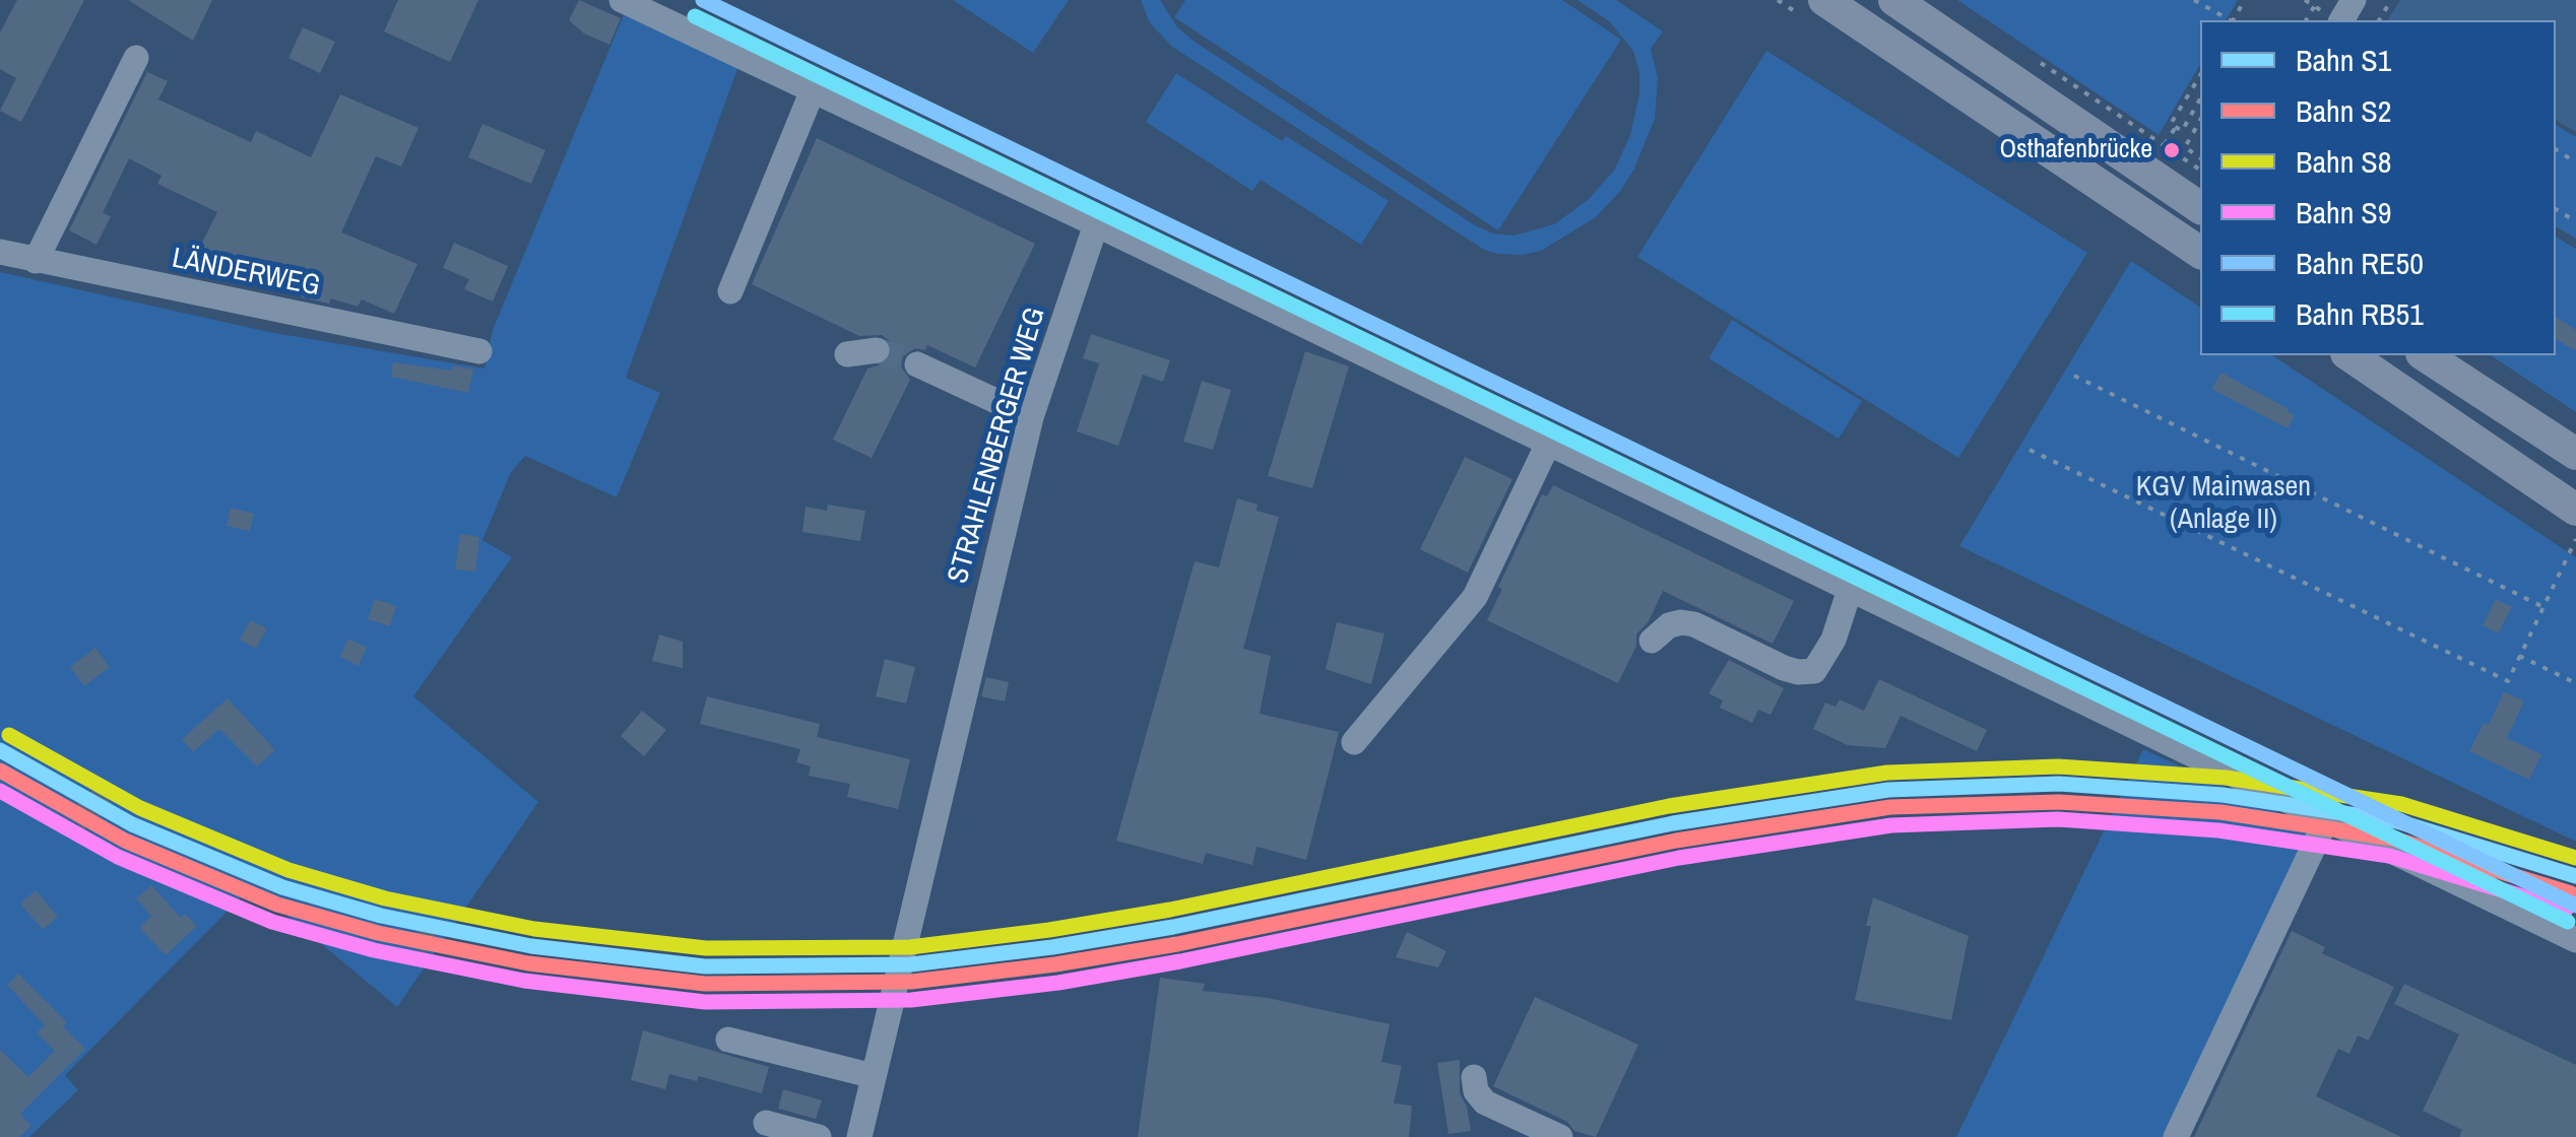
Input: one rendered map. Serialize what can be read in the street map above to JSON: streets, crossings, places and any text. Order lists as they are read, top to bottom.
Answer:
{
  "streets": {
    "street": ["LÄNDERWEG", "STRAHLENBERGER WEG"]
  },
  "parks": ["KGV Mainwasen (Anlage II)"],
  "places": ["Osthafenbrücke"],
  "lines": [
    "rail line RE50",
    "rail line RB51",
    "rail line S8",
    "rail line S1",
    "rail line S2",
    "rail line S9"
  ],
  "legend": [
    "Bahn S1",
    "Bahn S2",
    "Bahn S8",
    "Bahn S9",
    "Bahn RE50",
    "Bahn RB51"
  ]
}
